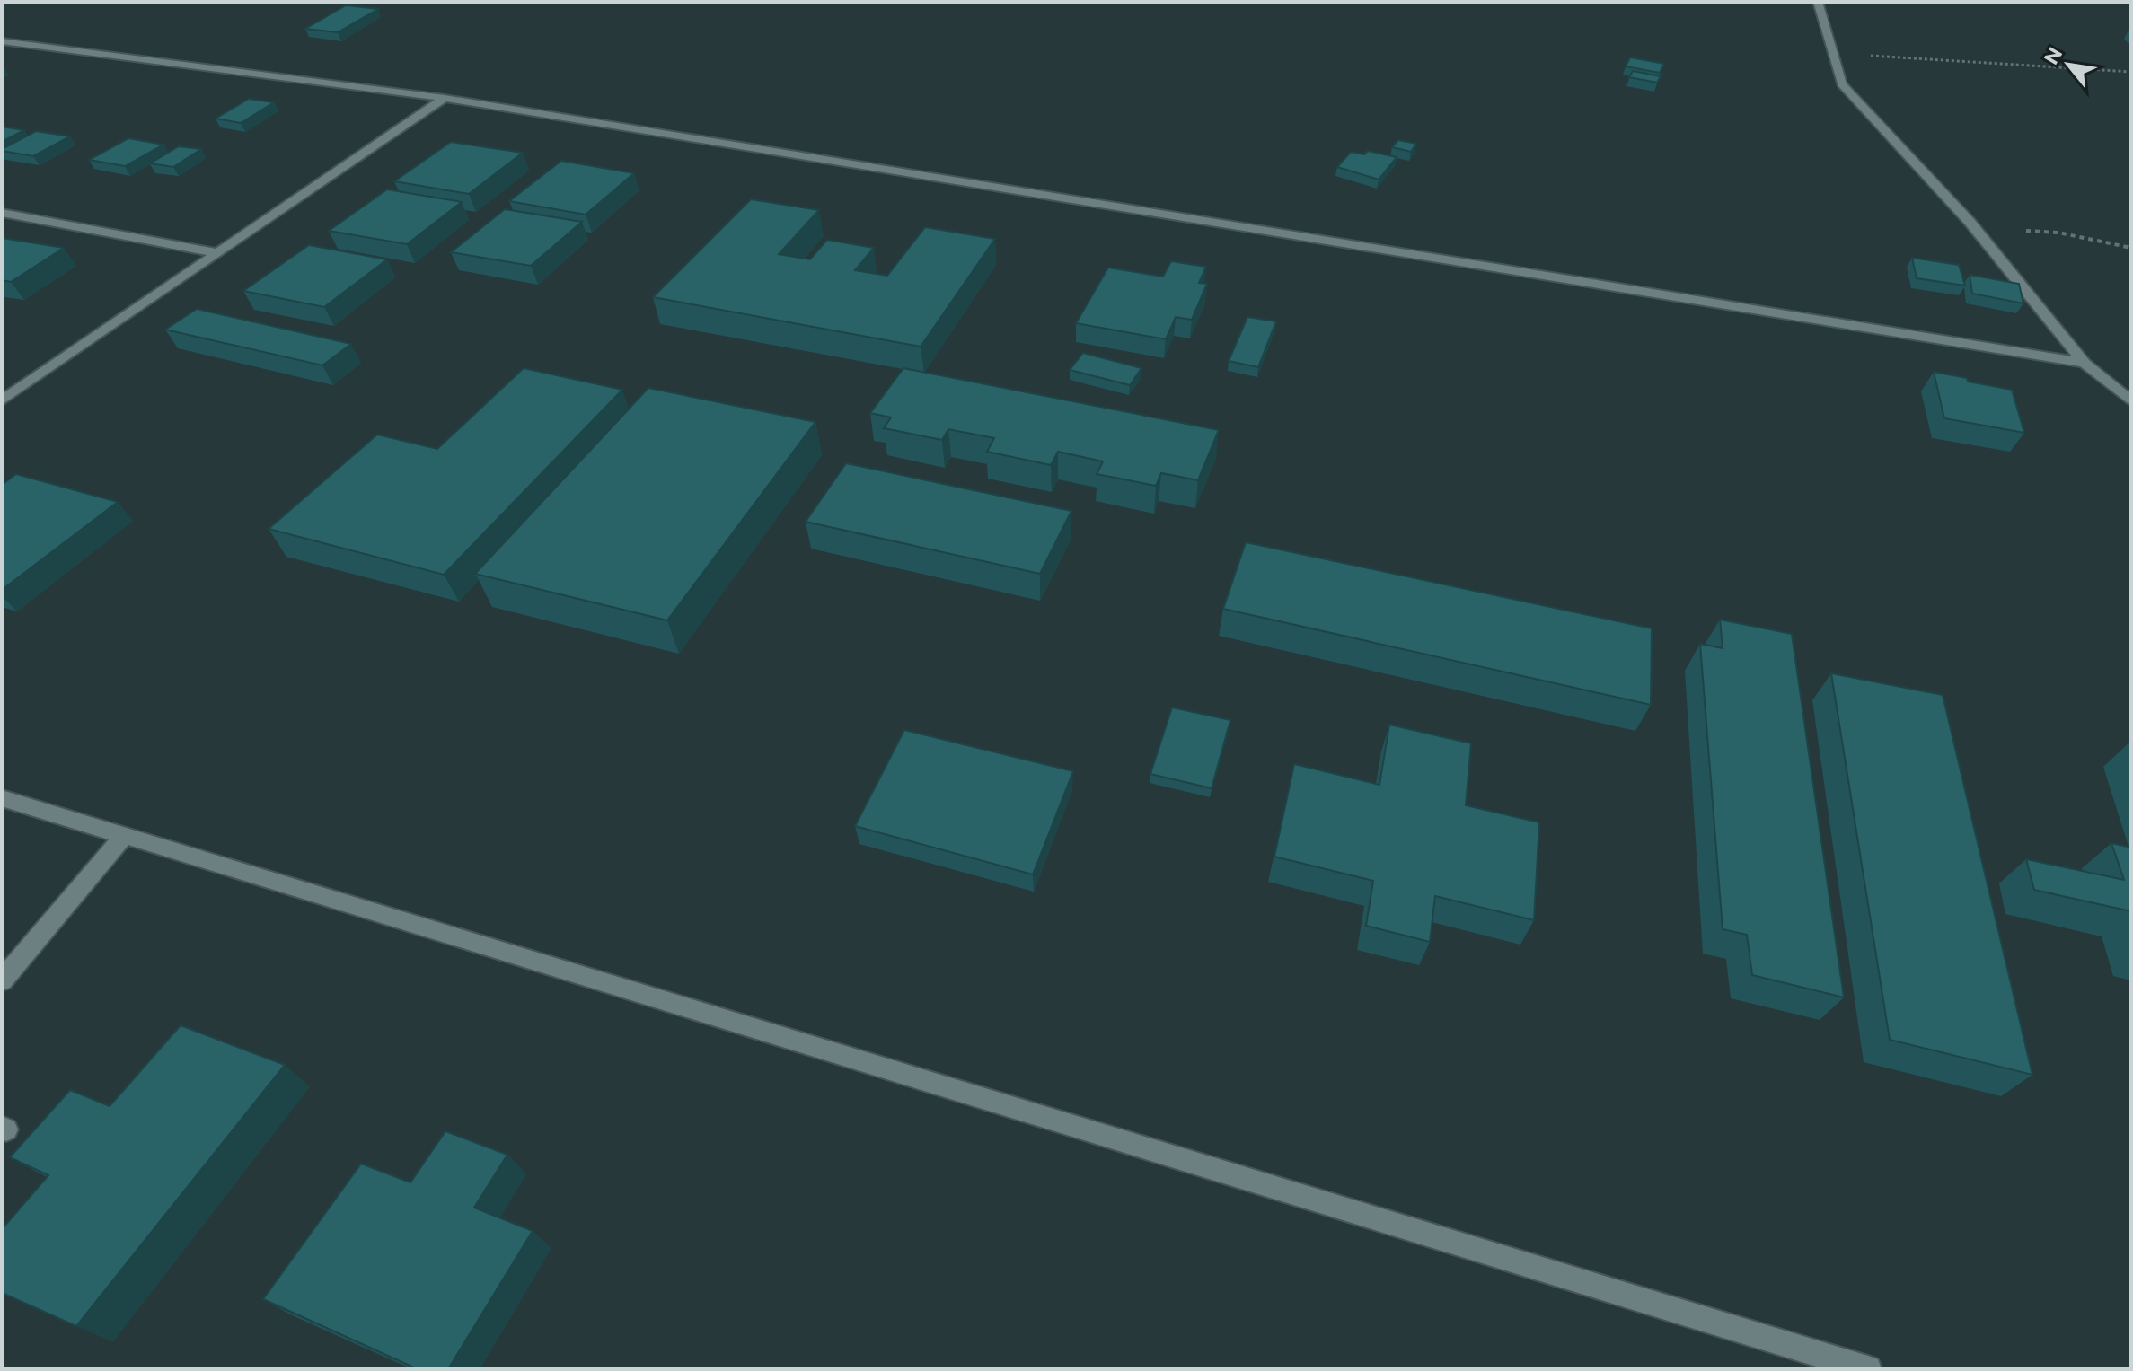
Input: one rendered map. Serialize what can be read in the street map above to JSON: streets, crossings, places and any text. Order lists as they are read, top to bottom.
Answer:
{
  "north": "top left"
}
